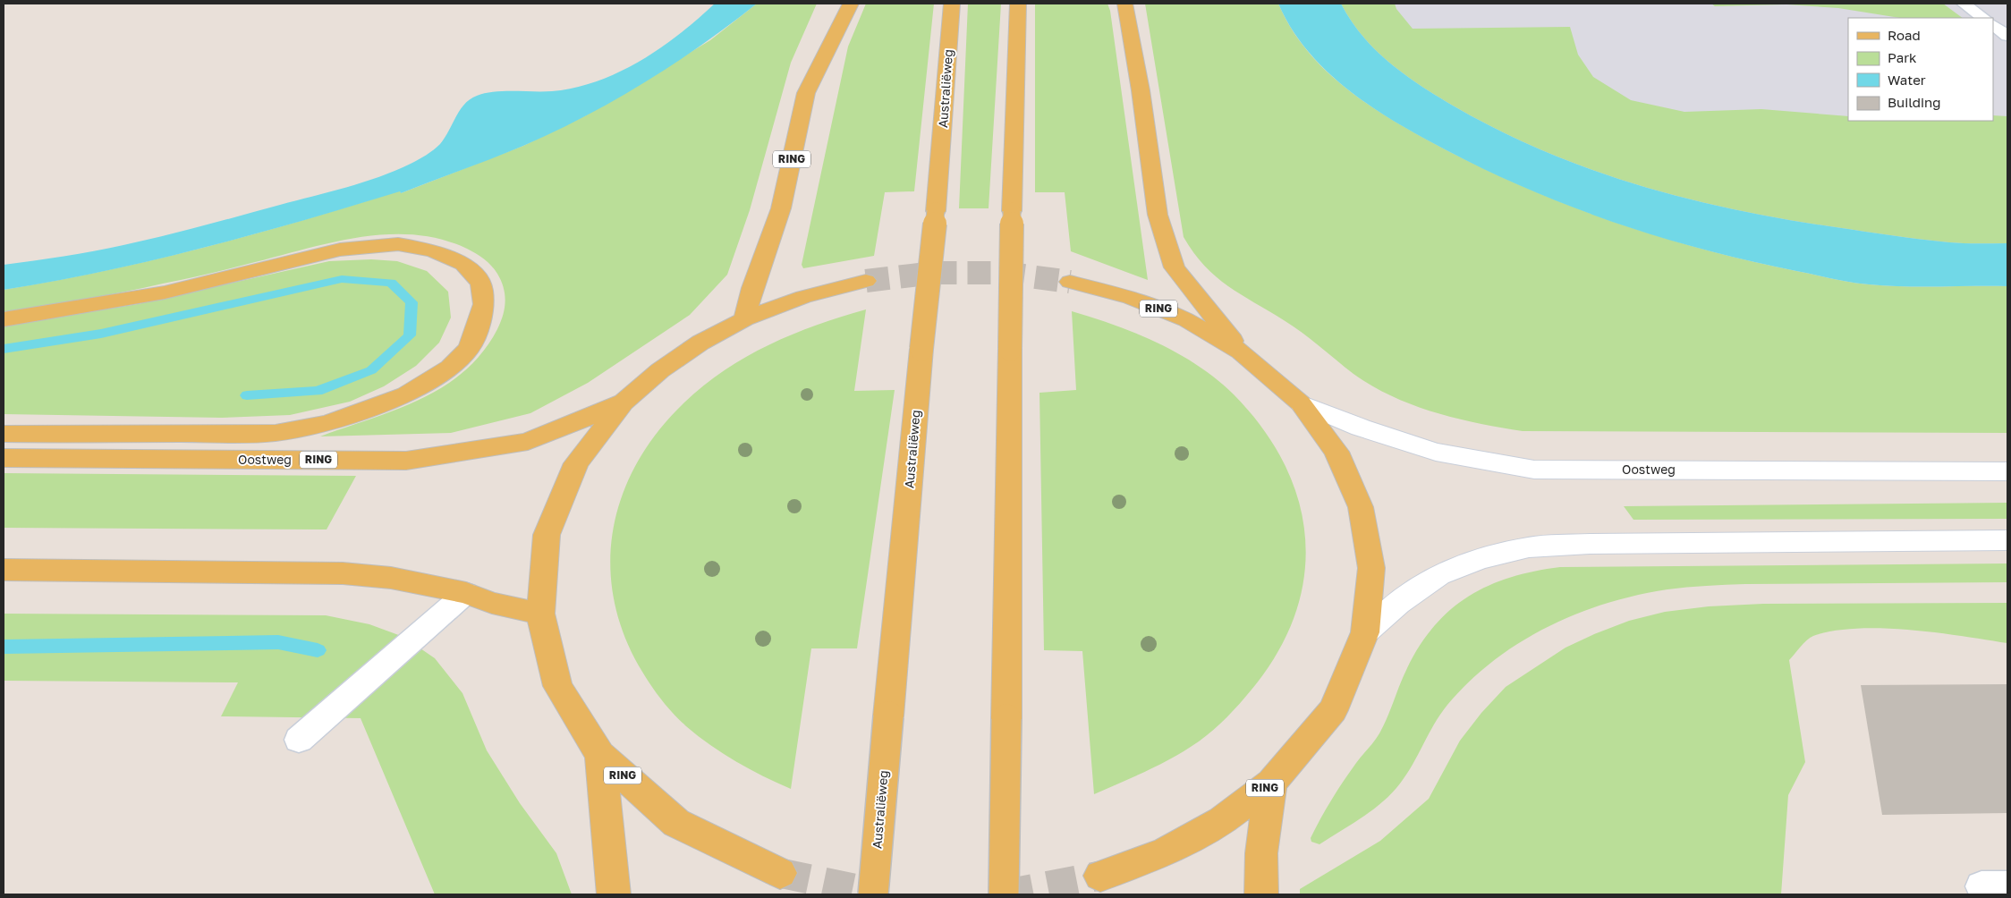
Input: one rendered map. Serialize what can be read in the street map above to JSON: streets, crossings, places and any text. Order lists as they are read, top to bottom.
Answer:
{
  "streets": {
    "main road": ["Australiëweg", "RING", "Oostweg"]
  },
  "crossings": [
    ["RING", "Oostweg"]
  ],
  "legend": [
    "Road",
    "Park",
    "Water",
    "Building"
  ]
}
